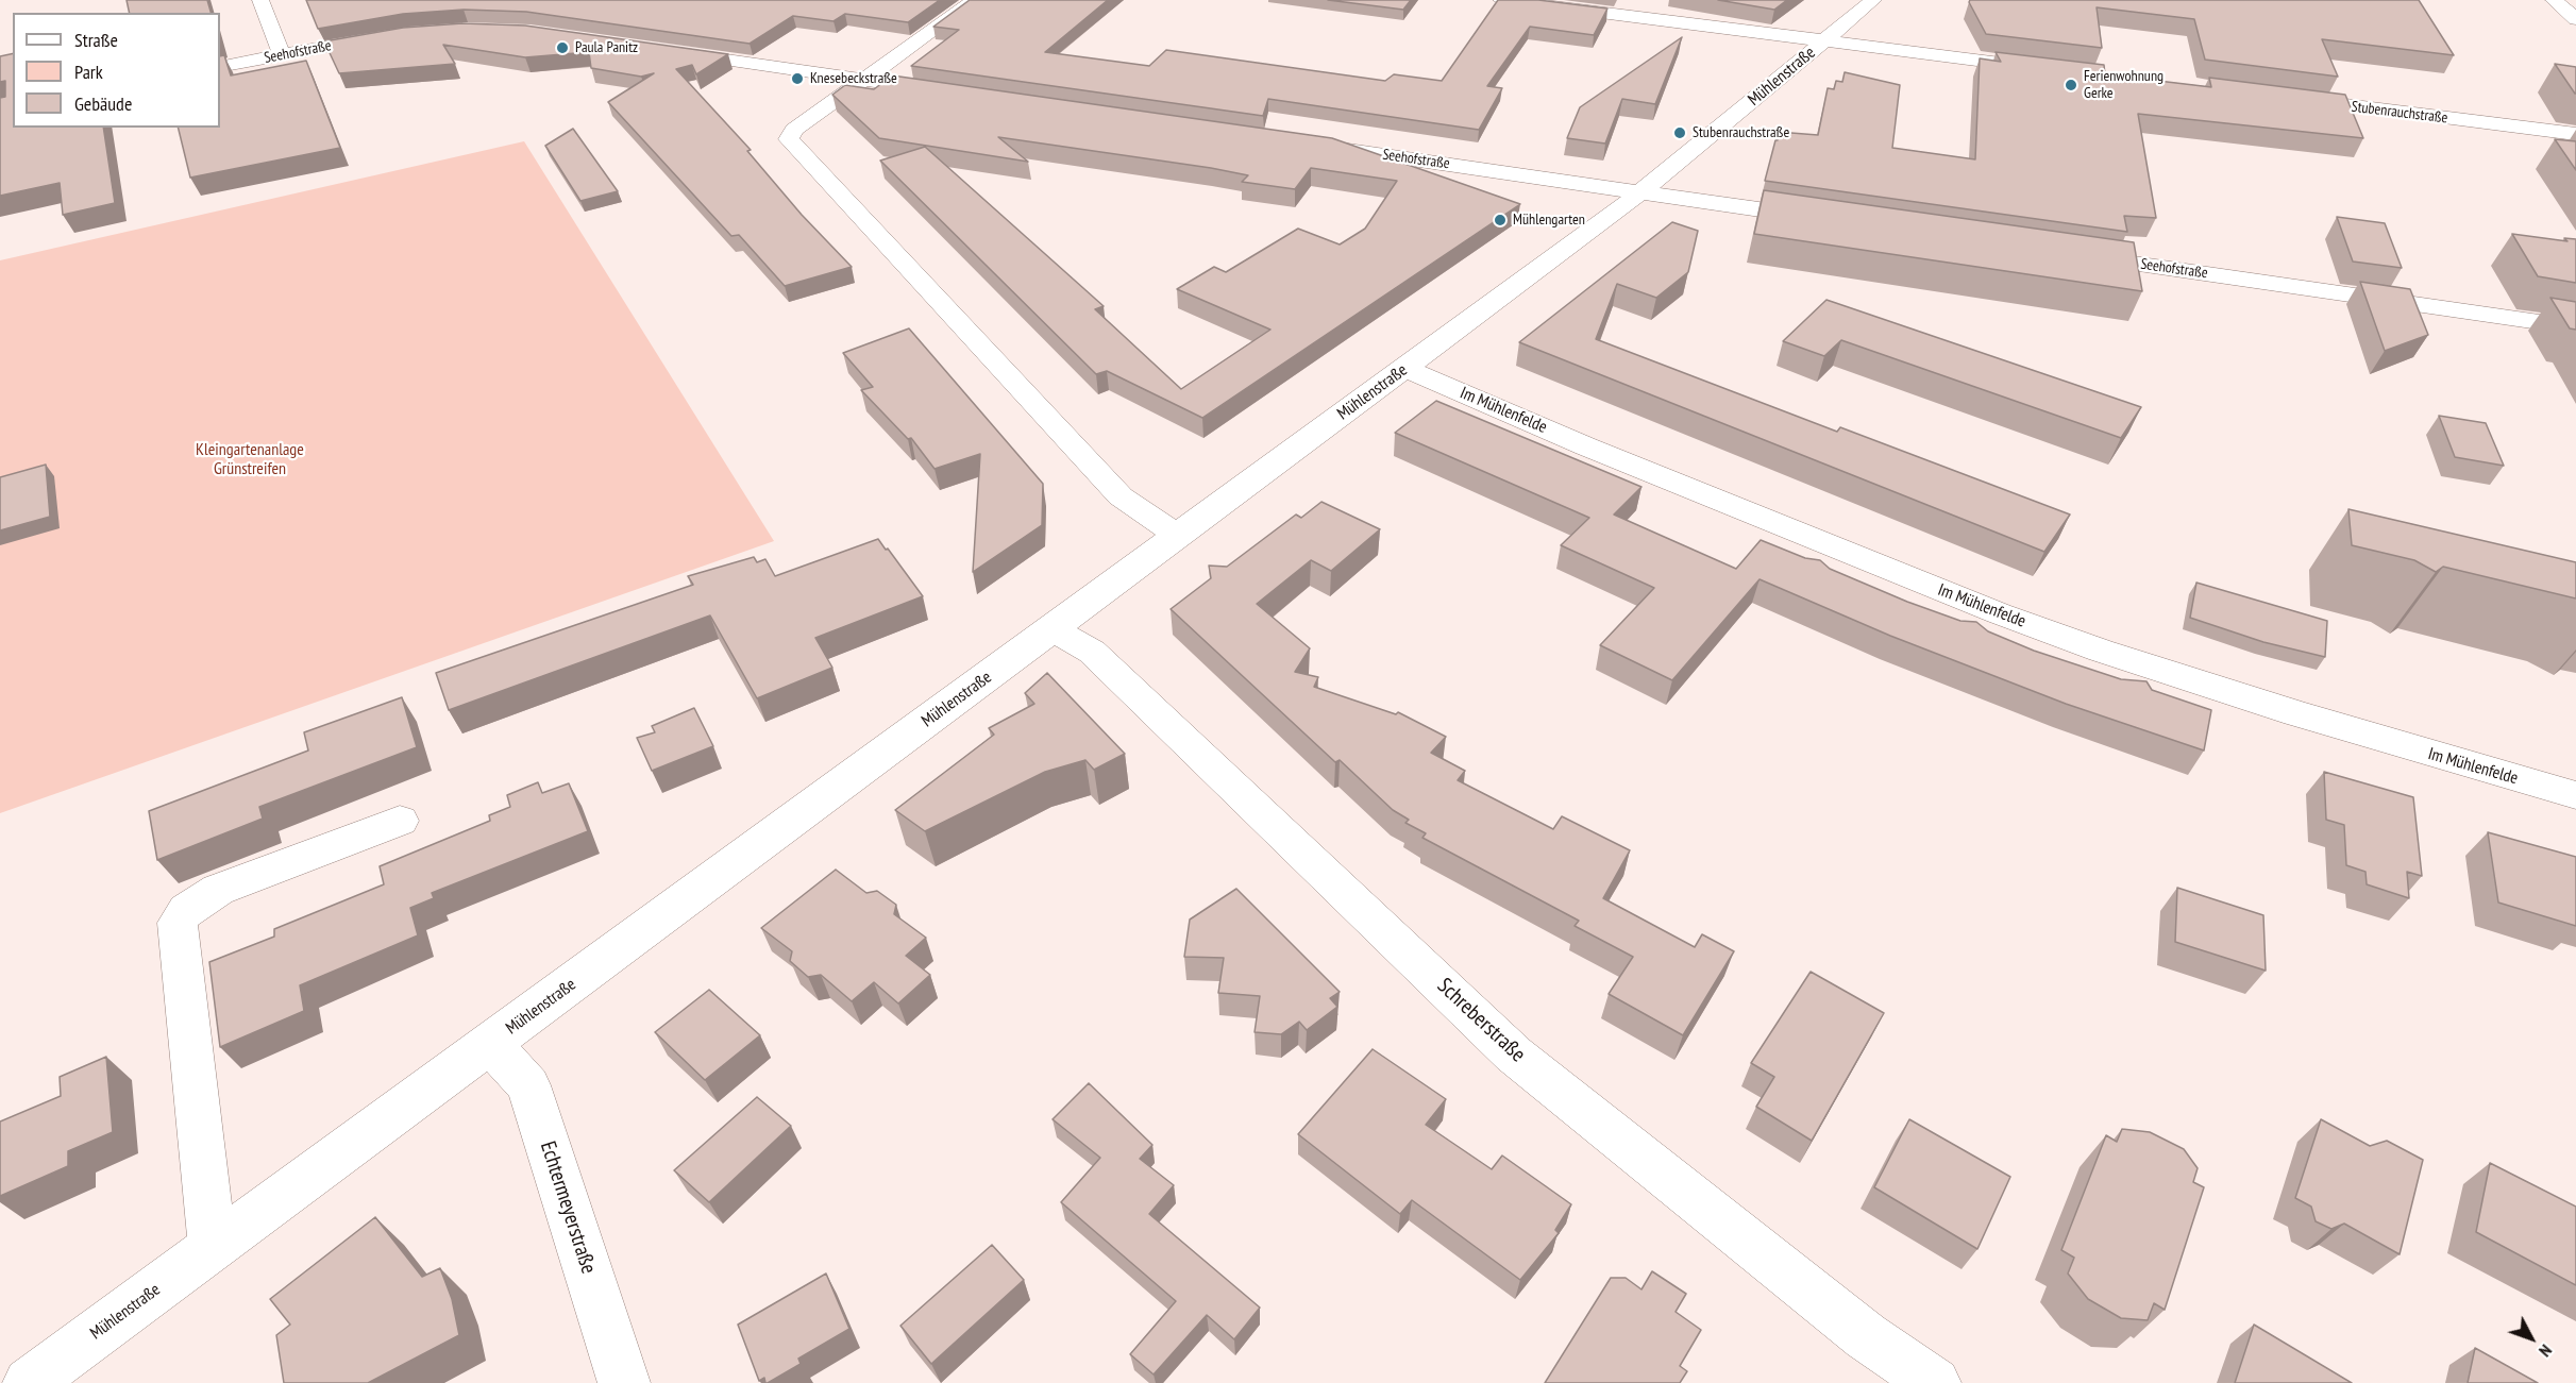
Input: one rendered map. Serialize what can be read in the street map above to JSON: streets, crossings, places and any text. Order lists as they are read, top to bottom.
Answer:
{
  "streets": {
    "street": [
      "Seehofstraße",
      "Mühlenstraße",
      "Stubenrauchstraße",
      "Im Mühlenfelde",
      "Schreberstraße",
      "Echtermeyerstraße"
    ]
  },
  "crossings": [
    ["Seehofstraße", "Mühlenstraße"],
    ["Mühlenstraße", "Im Mühlenfelde"],
    ["Mühlenstraße", "Schreberstraße"],
    ["Mühlenstraße", "Echtermeyerstraße"]
  ],
  "parks": ["Kleingartenanlage Grünstreifen"],
  "places": [
    "Paula Panitz",
    "Knesebeckstraße",
    "Ferienwohnung Gerke",
    "Stubenrauchstraße",
    "Mühlengarten"
  ],
  "legend": ["Straße", "Park", "Gebäude"],
  "north": "bottom right"
}
